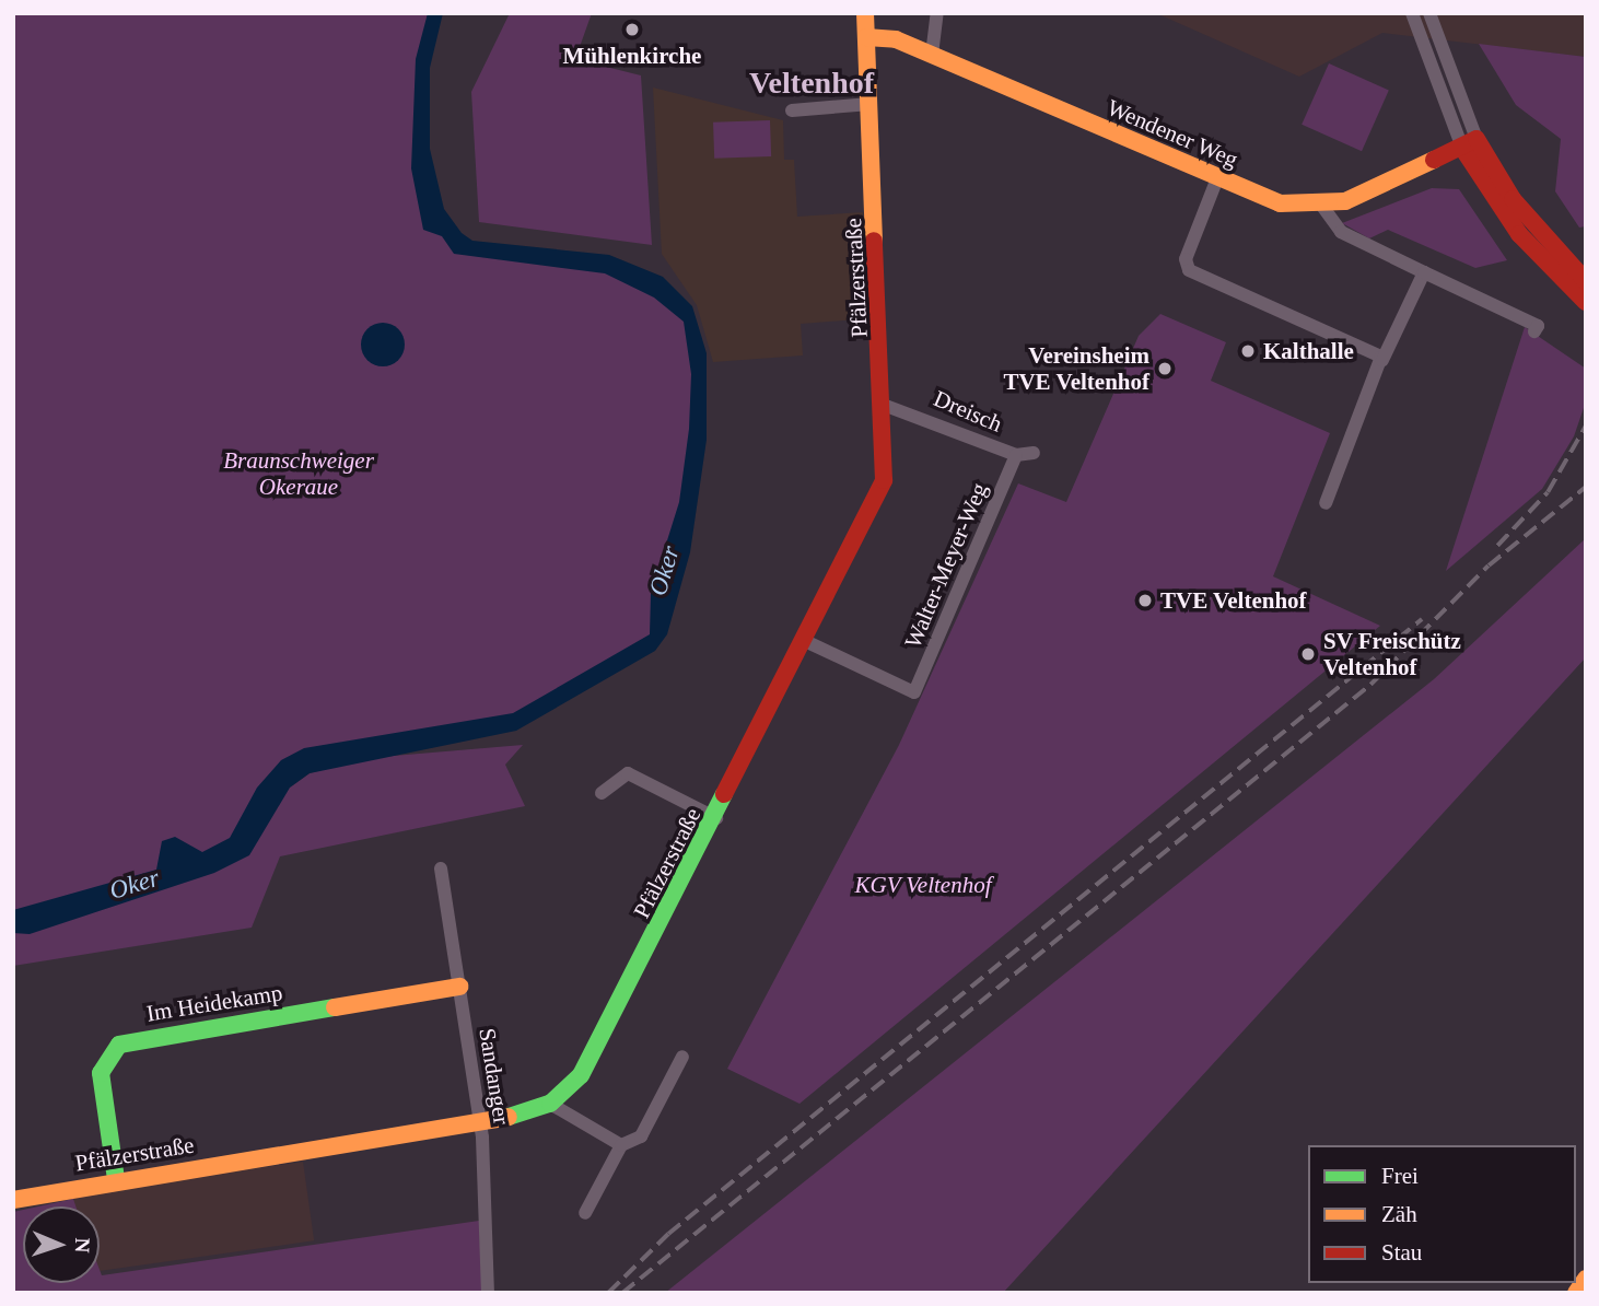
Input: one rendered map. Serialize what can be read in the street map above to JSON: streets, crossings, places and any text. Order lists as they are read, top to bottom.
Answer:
{
  "streets": {
    "street": [
      "Wendener Weg",
      "Pfälzerstraße",
      "Dreisch",
      "Walter-Meyer-Weg",
      "Im Heidekamp",
      "Sandanger"
    ]
  },
  "crossings": [
    ["Wendener Weg", "Pfälzerstraße"],
    ["Pfälzerstraße", "Dreisch"],
    ["Pfälzerstraße", "Walter-Meyer-Weg"],
    ["Pfälzerstraße", "Im Heidekamp"],
    ["Pfälzerstraße", "Sandanger"],
    ["Dreisch", "Walter-Meyer-Weg"],
    ["Im Heidekamp", "Sandanger"]
  ],
  "districts": ["Veltenhof"],
  "water": ["Oker"],
  "parks": ["Braunschweiger Okeraue", "KGV Veltenhof"],
  "places": [
    "Mühlenkirche",
    "Kalthalle",
    "Vereinsheim TVE Veltenhof",
    "TVE Veltenhof",
    "SV Freischütz Veltenhof"
  ],
  "legend": ["Frei", "Zäh", "Stau"],
  "north": "right"
}
